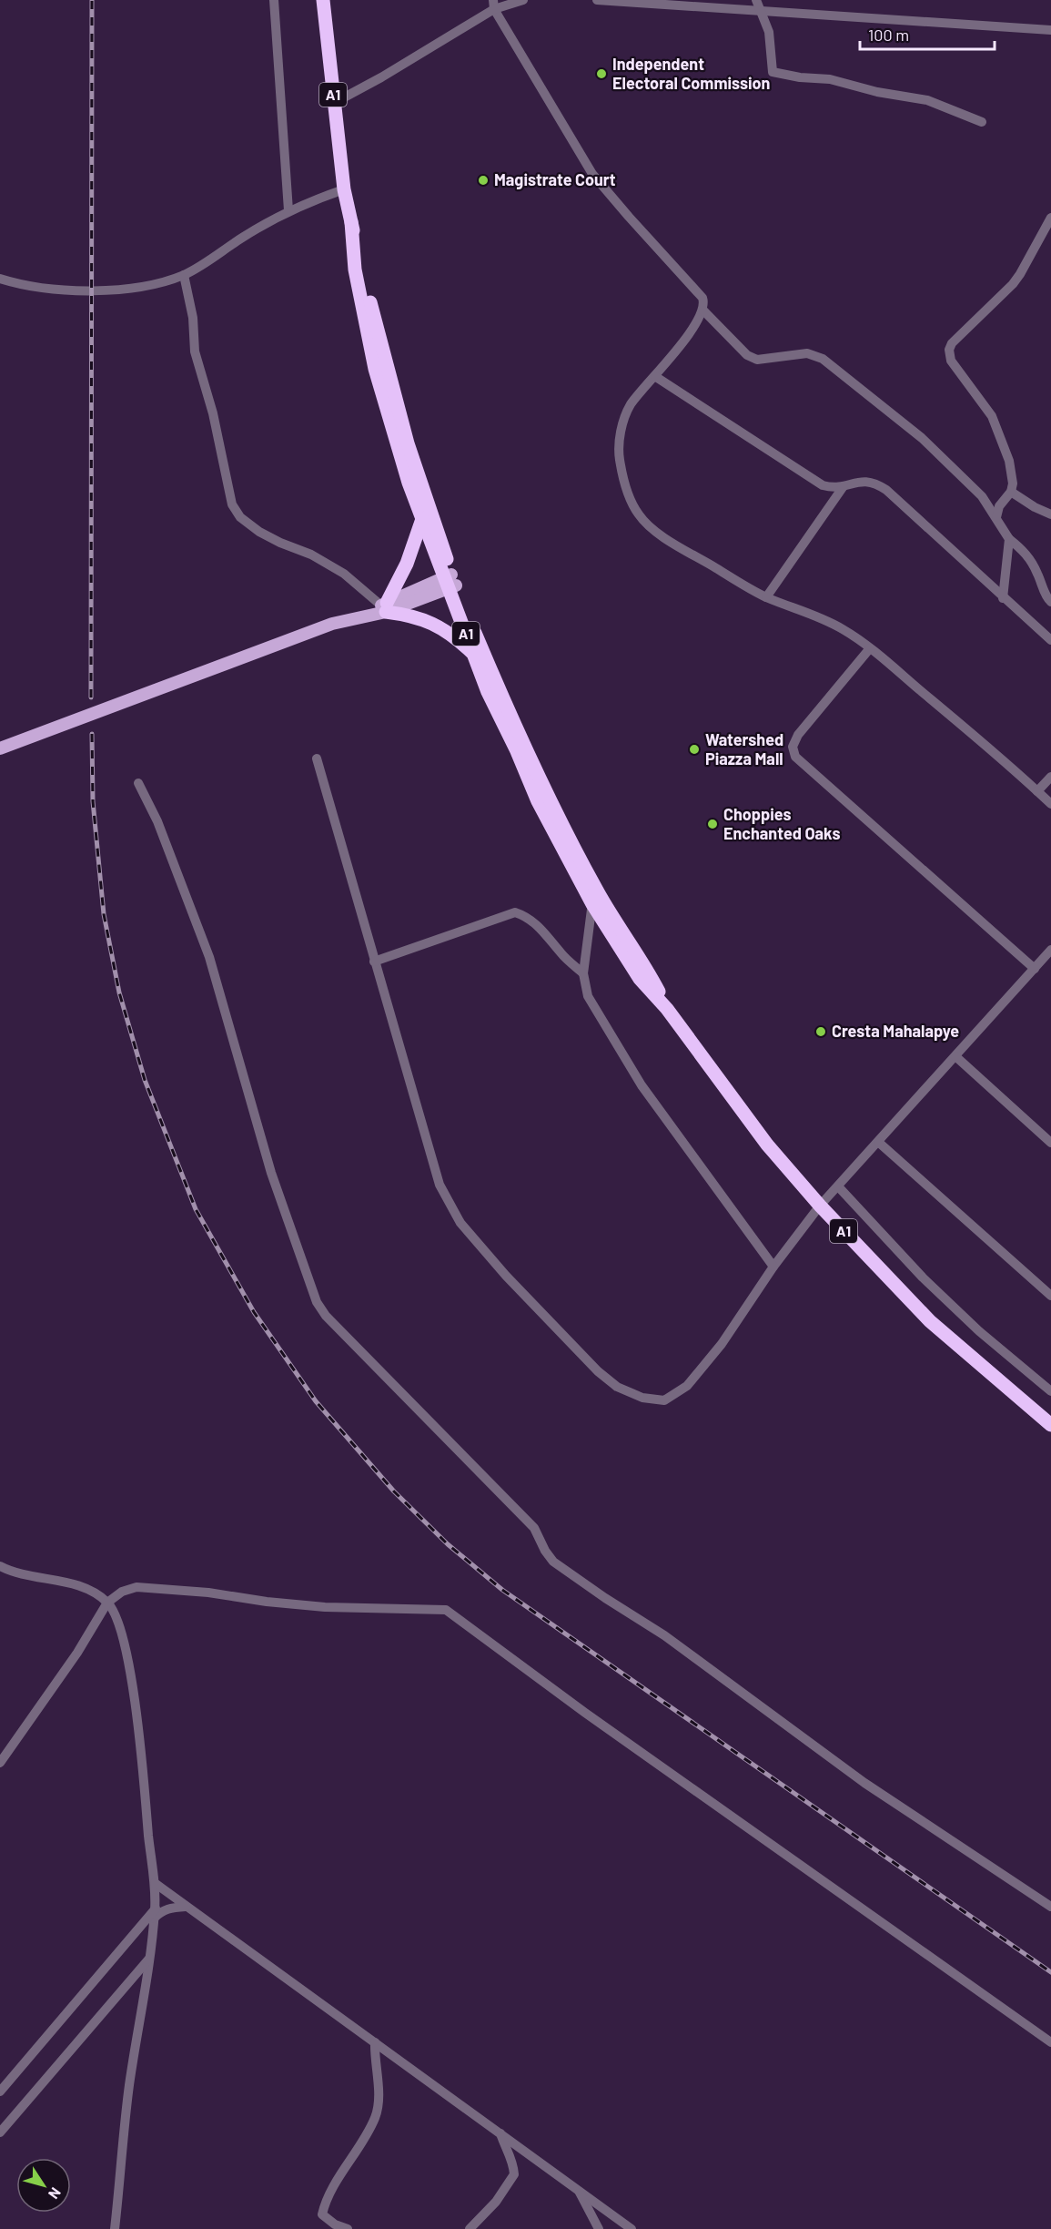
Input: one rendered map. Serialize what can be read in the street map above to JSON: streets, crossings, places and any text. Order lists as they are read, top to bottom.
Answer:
{
  "streets": {
    "highway": ["A1"]
  },
  "places": [
    "Independent Electoral Commission",
    "Magistrate Court",
    "Watershed Piazza Mall",
    "Choppies Enchanted Oaks",
    "Cresta Mahalapye"
  ],
  "scale_bar": "100 m",
  "north": "bottom right"
}
